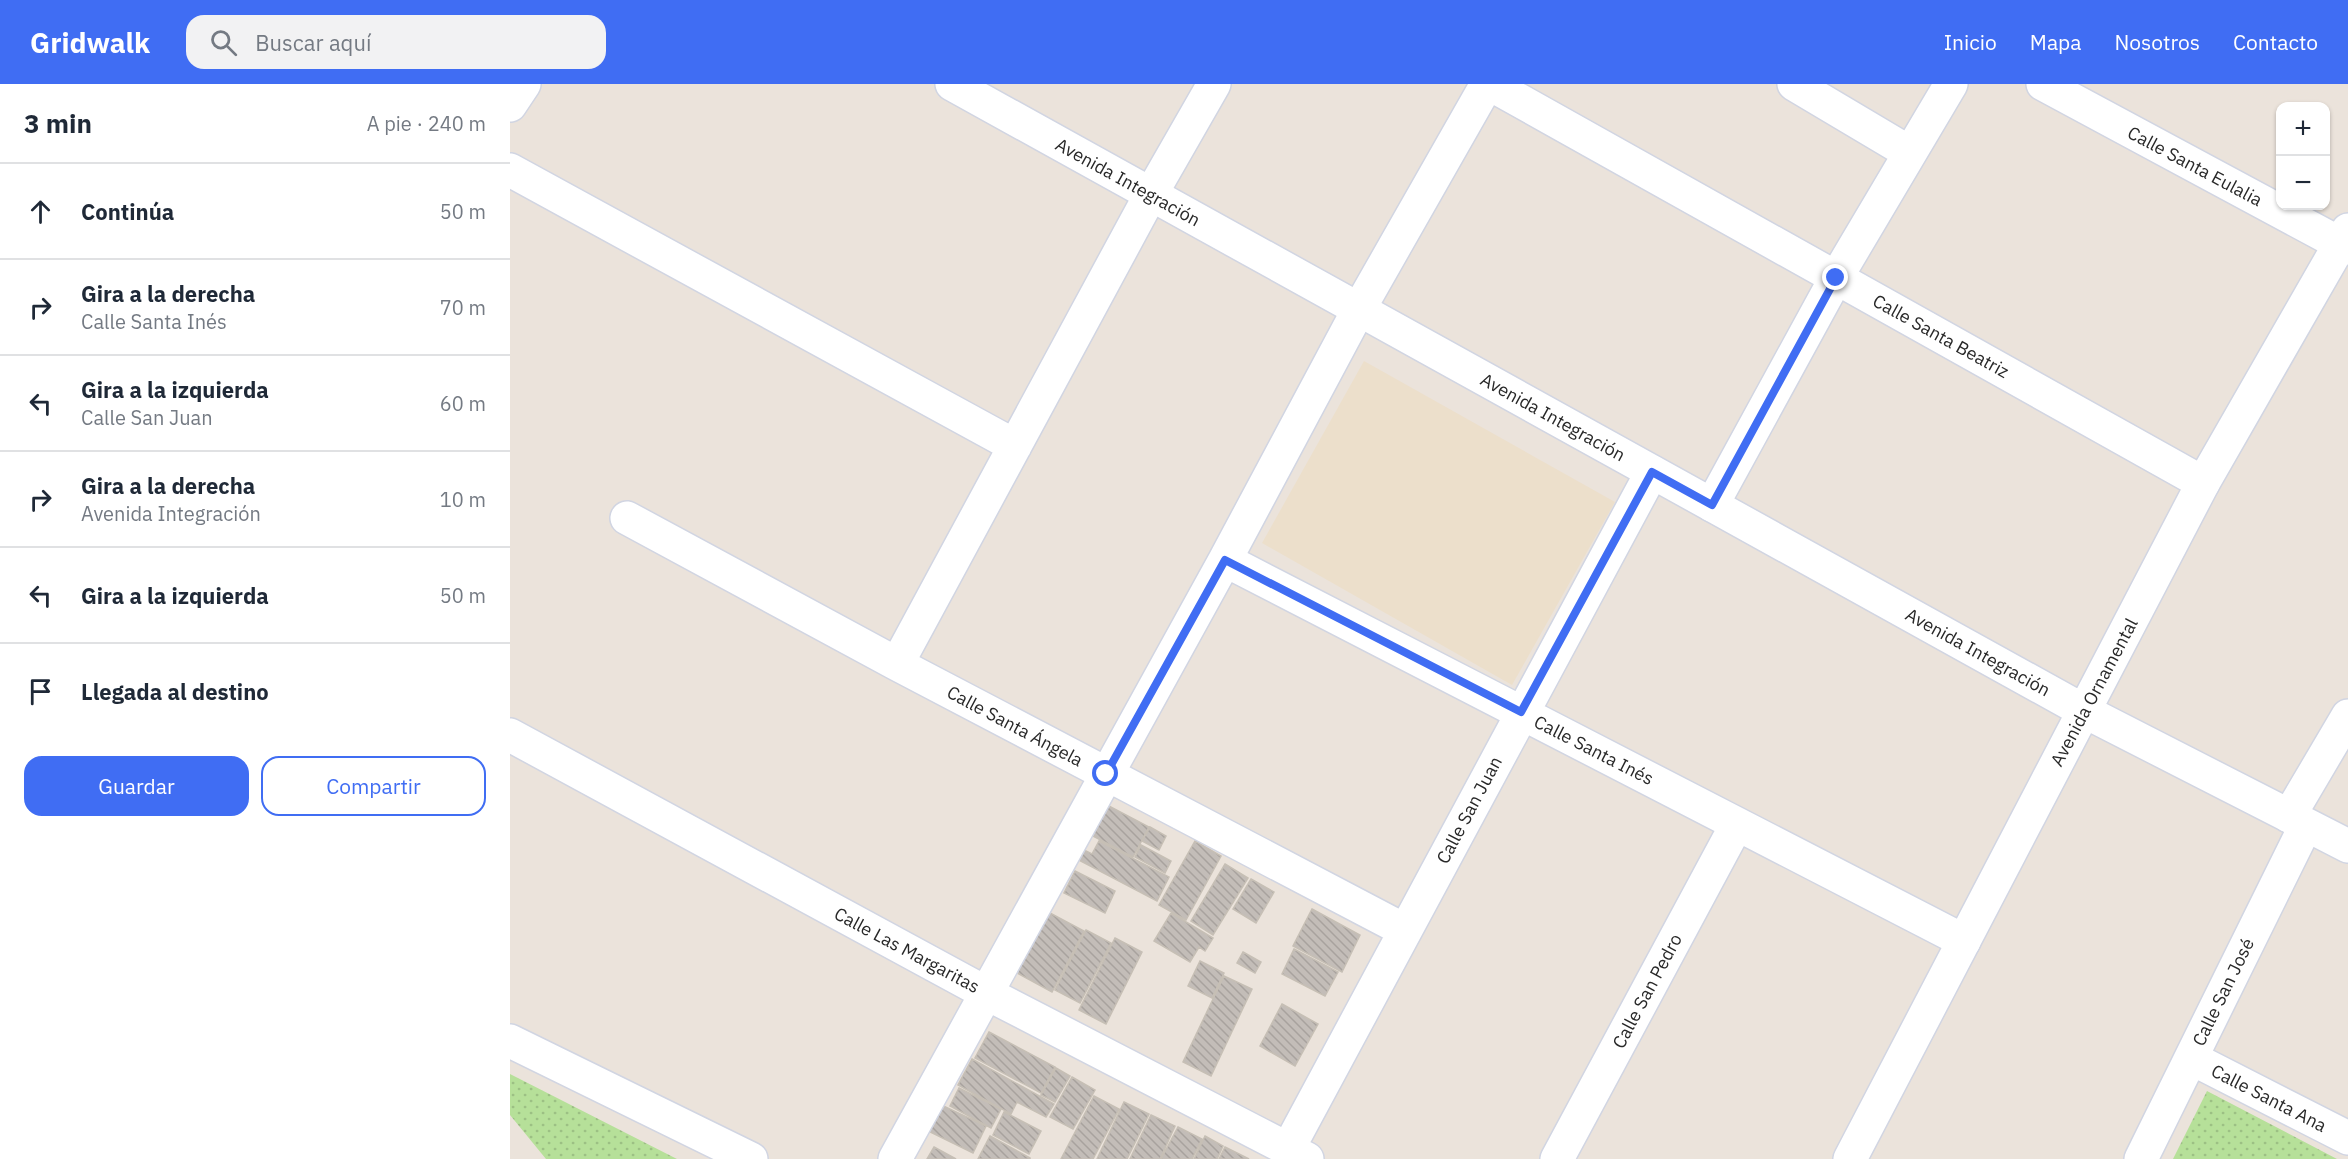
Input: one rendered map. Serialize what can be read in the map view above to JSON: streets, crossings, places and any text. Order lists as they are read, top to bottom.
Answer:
{
  "streets": {
    "street": [
      "Calle Santa Eulalia",
      "Avenida Integración",
      "Calle Santa Beatriz",
      "Avenida Ornamental",
      "Calle Santa Ángela",
      "Calle Santa Inés",
      "Calle San Juan",
      "Calle Las Margaritas",
      "Calle San Pedro",
      "Calle San José",
      "Calle Santa Ana"
    ]
  },
  "crossings": [
    ["Calle Santa Eulalia", "Avenida Ornamental"],
    ["Avenida Integración", "Avenida Ornamental"],
    ["Avenida Integración", "Calle San Juan"],
    ["Avenida Integración", "Calle San José"],
    ["Calle Santa Beatriz", "Avenida Ornamental"],
    ["Avenida Ornamental", "Calle Santa Inés"],
    ["Calle Santa Ángela", "Calle San Juan"],
    ["Calle Santa Inés", "Calle San Juan"],
    ["Calle Santa Inés", "Calle San Pedro"],
    ["Calle San Juan", "Calle Las Margaritas"],
    ["Calle San José", "Calle Santa Ana"]
  ],
  "page": {
    "header": "Gridwalk",
    "search": "Buscar aquí",
    "nav": [
      "Inicio",
      "Mapa",
      "Nosotros",
      "Contacto"
    ],
    "heading": ["3 min", "A pie · 240 m"],
    "map_buttons": ["+", "−"],
    "list": [
      ["Continúa", "50 m"],
      ["Gira a la derecha", "Calle Santa Inés", "70 m"],
      ["Gira a la izquierda", "Calle San Juan", "60 m"],
      ["Gira a la derecha", "Avenida Integración", "10 m"],
      ["Gira a la izquierda", "50 m"],
      "Llegada al destino"
    ],
    "buttons": ["Guardar", "Compartir"]
  }
}
